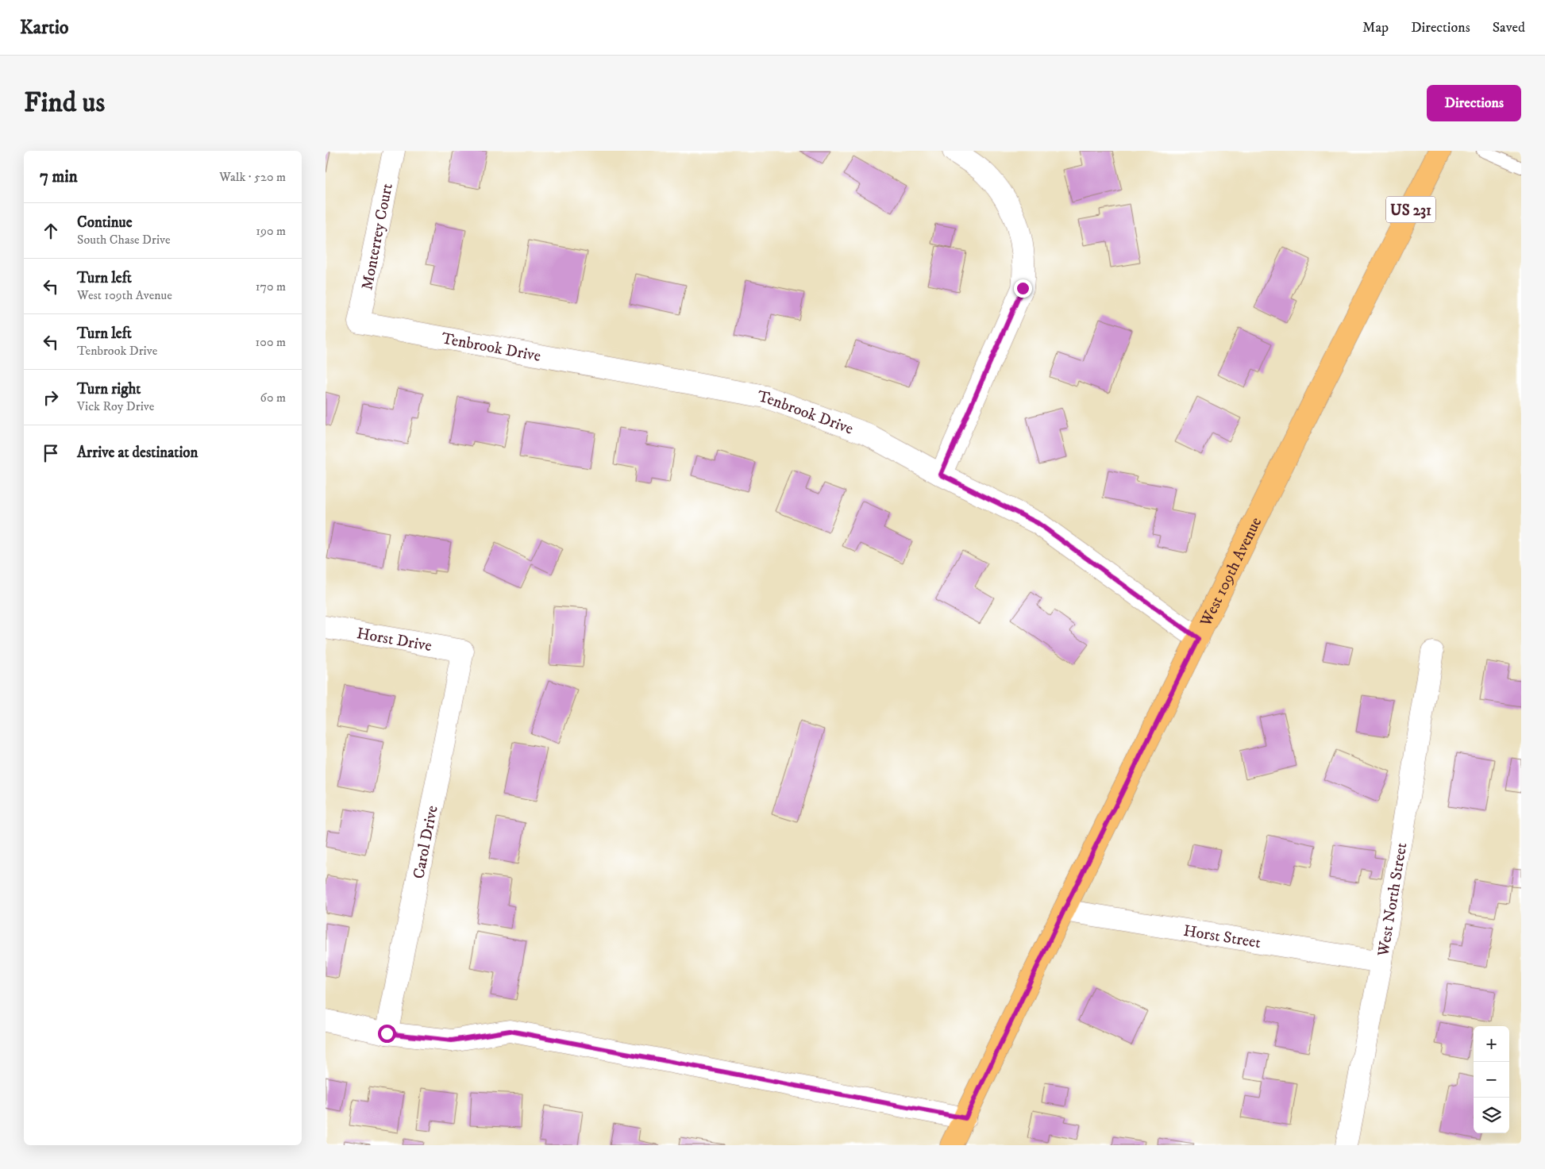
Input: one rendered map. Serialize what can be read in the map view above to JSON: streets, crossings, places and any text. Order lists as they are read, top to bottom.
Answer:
{
  "streets": {
    "main road": ["US 231", "West 109th Avenue"],
    "street": [
      "Monterrey Court",
      "Tenbrook Drive",
      "Horst Drive",
      "Carol Drive",
      "West North Street",
      "Horst Street"
    ]
  },
  "crossings": [
    ["Monterrey Court", "Tenbrook Drive"],
    ["Tenbrook Drive", "West 109th Avenue"],
    ["West 109th Avenue", "Horst Street"],
    ["Horst Drive", "Carol Drive"],
    ["West North Street", "Horst Street"]
  ],
  "page": {
    "header": "Kartio",
    "nav": ["Map", "Directions", "Saved"],
    "buttons": "Directions",
    "title": "Find us",
    "heading": ["7 min", "Walk · 520 m"],
    "list": [
      ["Continue", "South Chase Drive", "190 m"],
      ["Turn left", "West 109th Avenue", "170 m"],
      ["Turn left", "Tenbrook Drive", "100 m"],
      ["Turn right", "Vick Roy Drive", "60 m"],
      "Arrive at destination"
    ],
    "map_buttons": ["+", "−"]
  }
}
